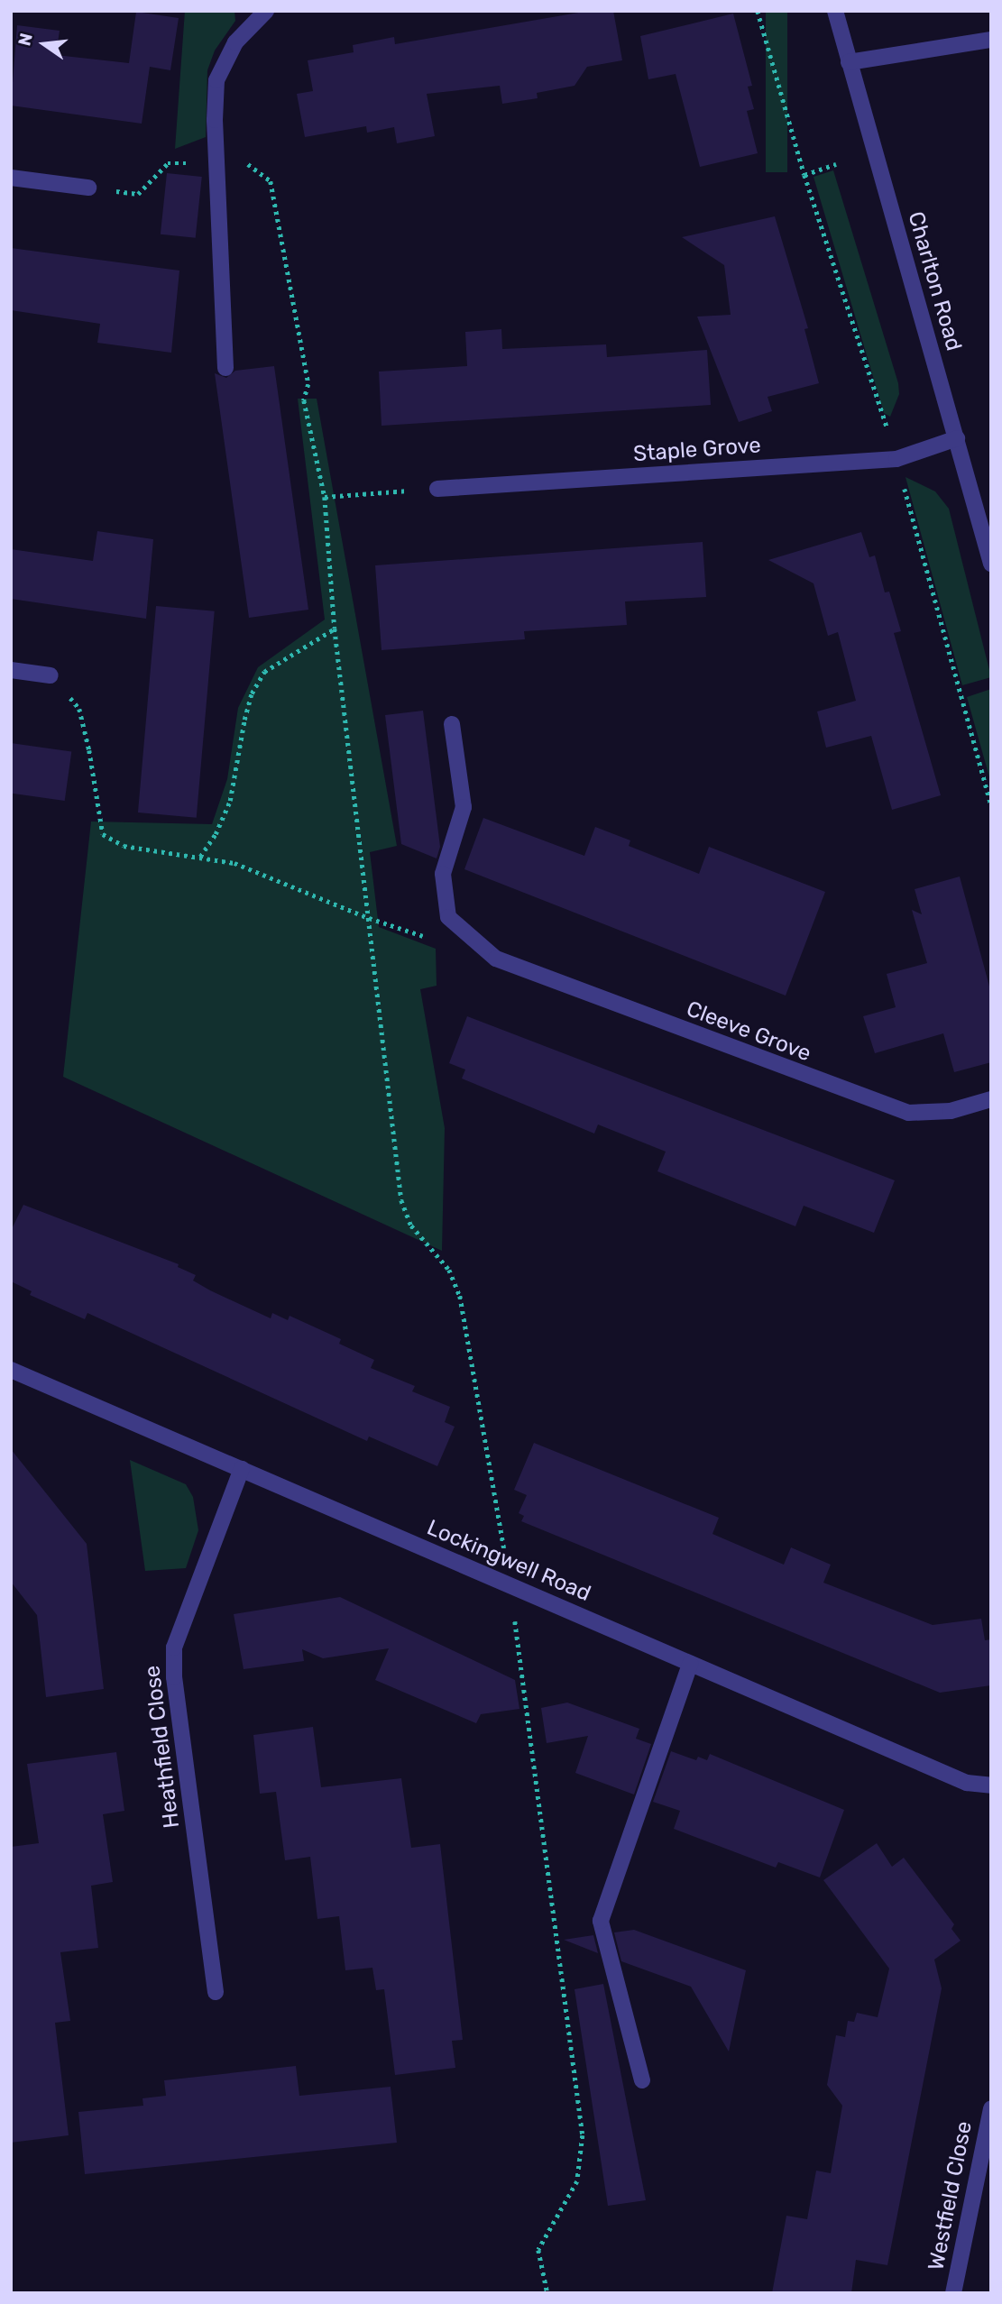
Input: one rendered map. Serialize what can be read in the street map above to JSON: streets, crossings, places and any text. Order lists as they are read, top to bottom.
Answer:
{
  "streets": {
    "street": [
      "Charlton Road",
      "Staple Grove",
      "Cleeve Grove",
      "Lockingwell Road",
      "Heathfield Close",
      "Westfield Close"
    ]
  },
  "crossings": [
    ["Charlton Road", "Staple Grove"],
    ["Lockingwell Road", "Heathfield Close"]
  ],
  "north": "left"
}
